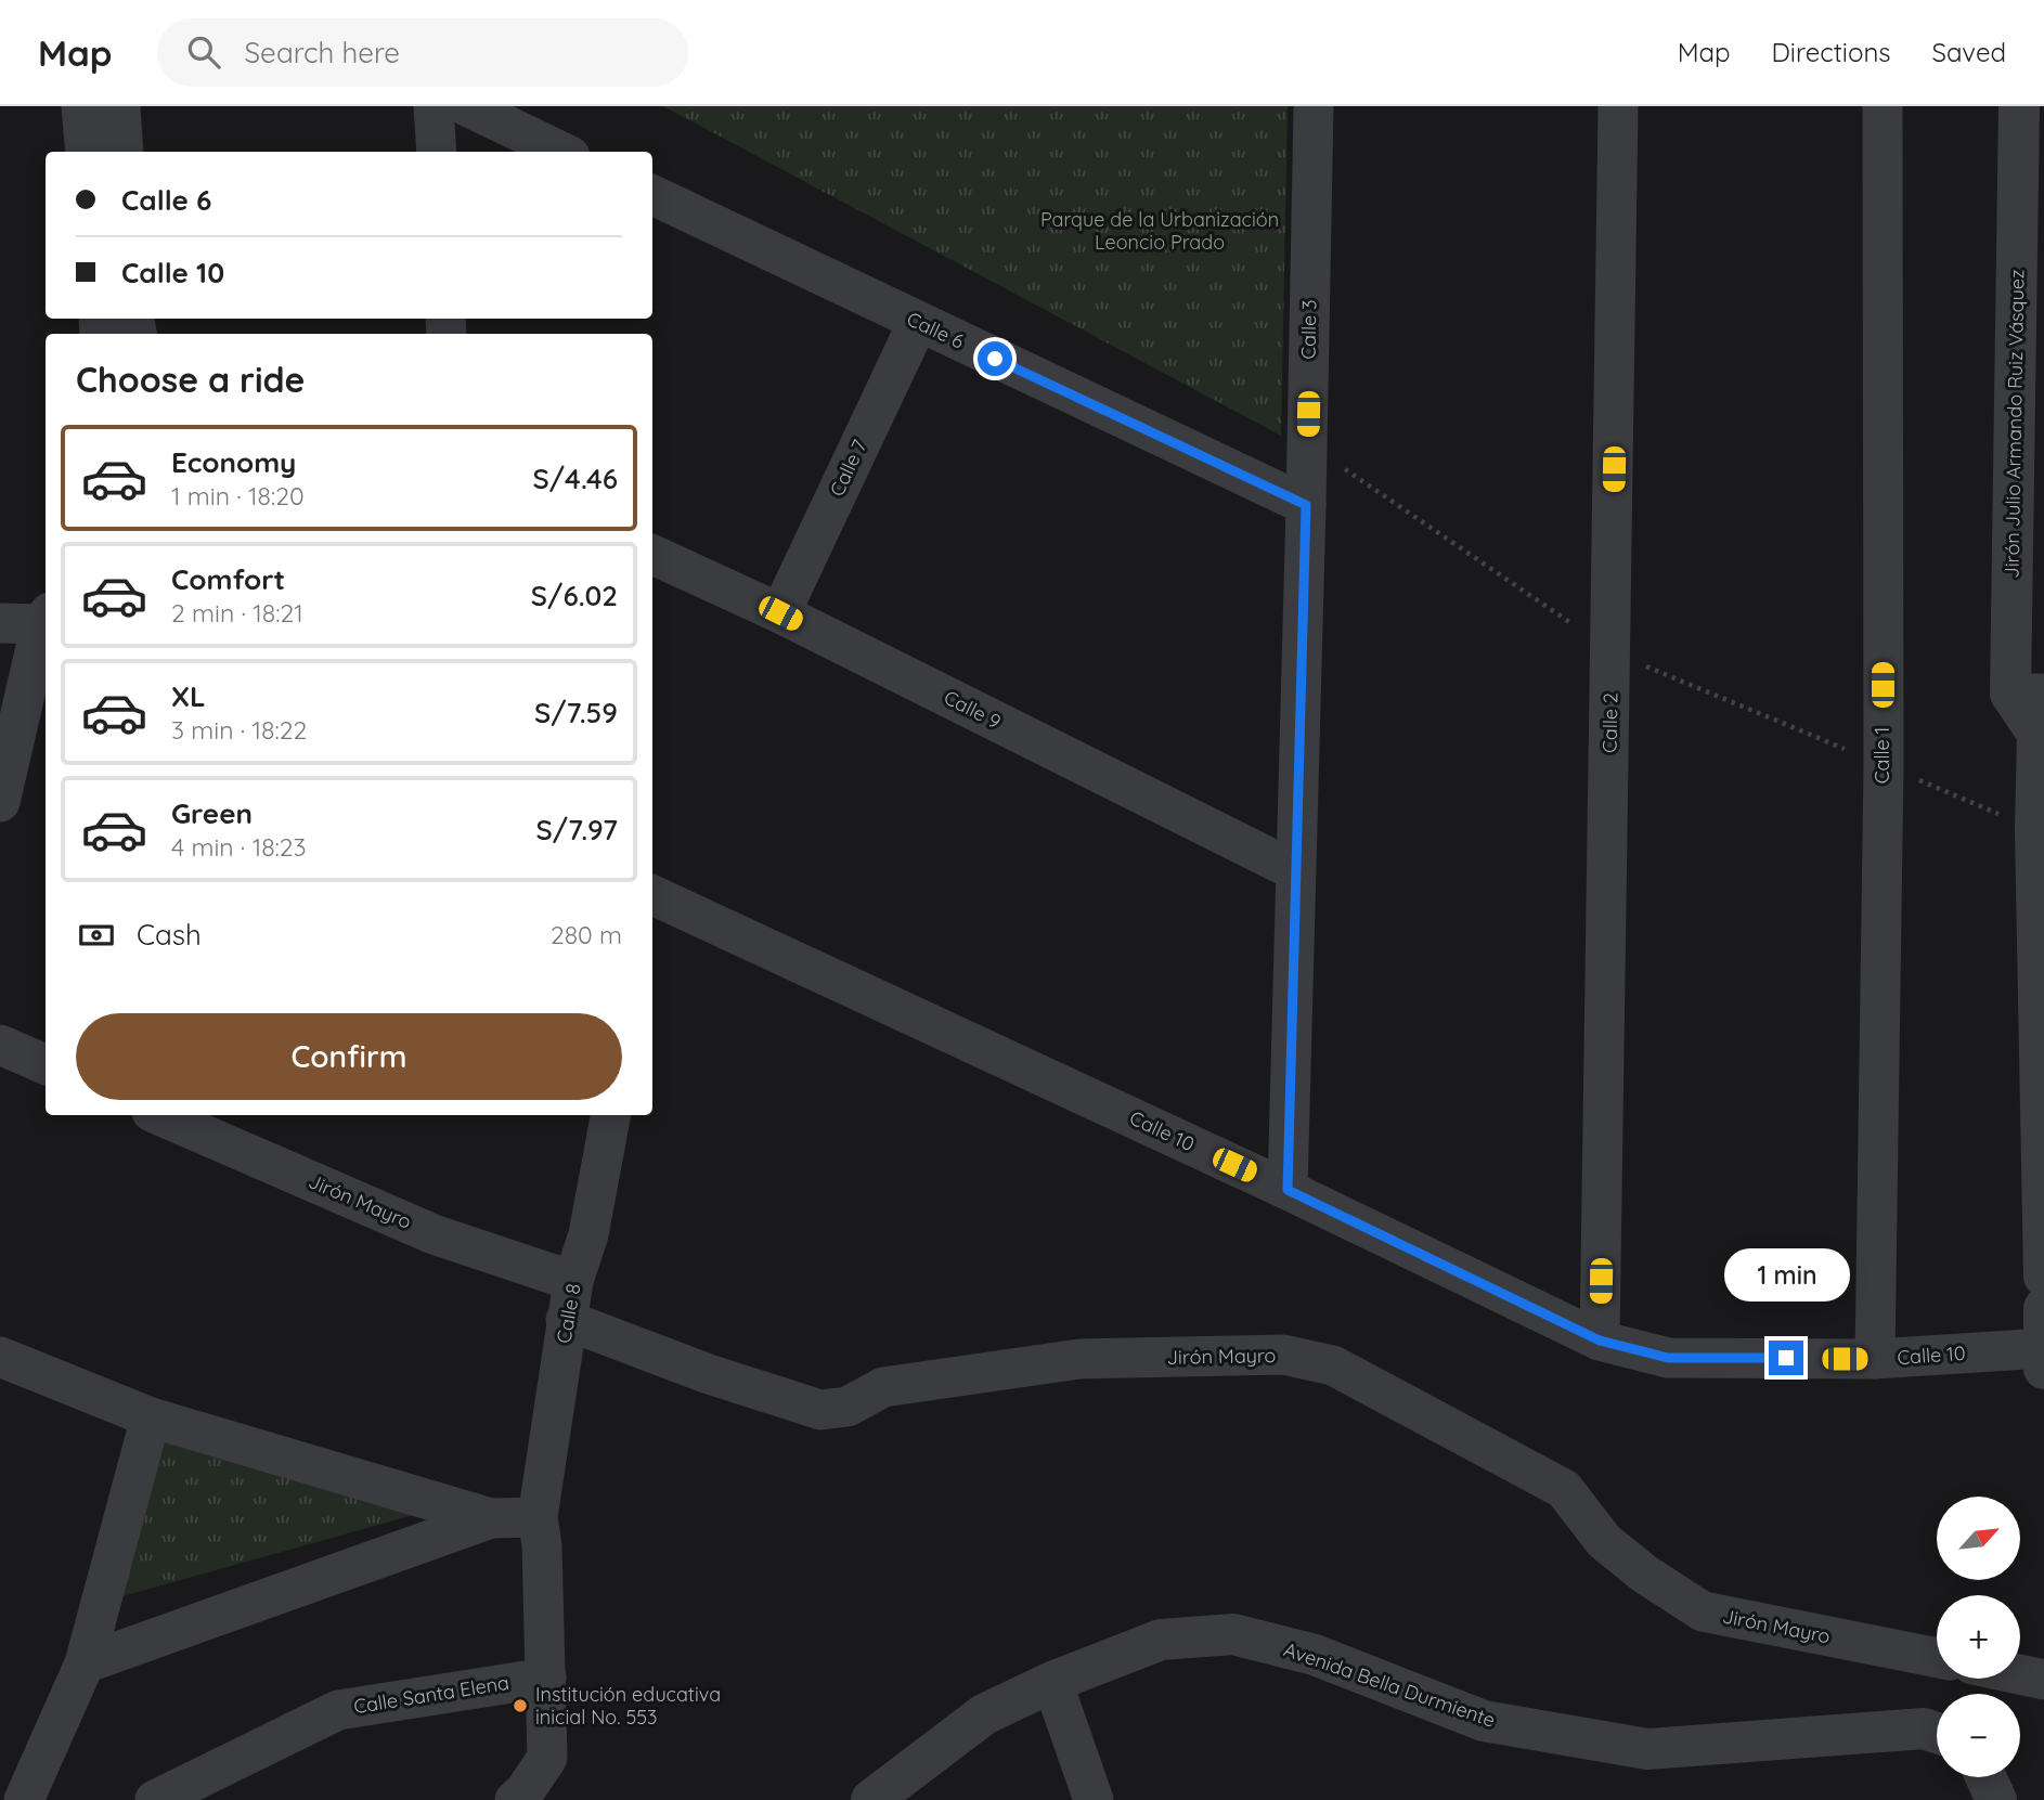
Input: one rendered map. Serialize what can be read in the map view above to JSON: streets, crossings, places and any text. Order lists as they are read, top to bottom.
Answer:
{
  "streets": {
    "street": [
      "Calle 3",
      "Calle 6",
      "Jirón Julio Armando Ruiz Vásquez",
      "Calle 7",
      "Calle 9",
      "Calle 2",
      "Calle 1",
      "Calle 10",
      "Jirón Mayro",
      "Calle 8",
      "Avenida Bella Durmiente",
      "Calle Santa Elena"
    ]
  },
  "crossings": [
    ["Calle 3", "Calle 6"],
    ["Calle 3", "Calle 9"],
    ["Calle 3", "Calle 10"],
    ["Calle 6", "Calle 7"],
    ["Calle 7", "Calle 9"],
    ["Calle 2", "Calle 10"],
    ["Calle 1", "Calle 10"],
    ["Jirón Mayro", "Calle 8"],
    ["Calle 8", "Calle Santa Elena"]
  ],
  "parks": ["Parque de la Urbanización Leoncio Prado"],
  "places": ["Institución educativa inicial No. 553"],
  "north": "top right",
  "page": {
    "header": "Map",
    "search": "Search here",
    "nav": ["Map", "Directions", "Saved"],
    "banner": ["Calle 6", "Calle 10"],
    "heading": "Choose a ride",
    "list": [
      {
        "name": "Economy",
        "note": "1 min · 18:20",
        "value": "S/4.46"
      },
      {
        "name": "Comfort",
        "note": "2 min · 18:21",
        "value": "S/6.02"
      },
      {
        "name": "XL",
        "note": "3 min · 18:22",
        "value": "S/7.59"
      },
      {
        "name": "Green",
        "note": "4 min · 18:23",
        "value": "S/7.97"
      }
    ],
    "pay": ["Cash", "280 m"],
    "buttons": "Confirm",
    "bubble": "1 min",
    "map_buttons": ["+", "−"]
  }
}
